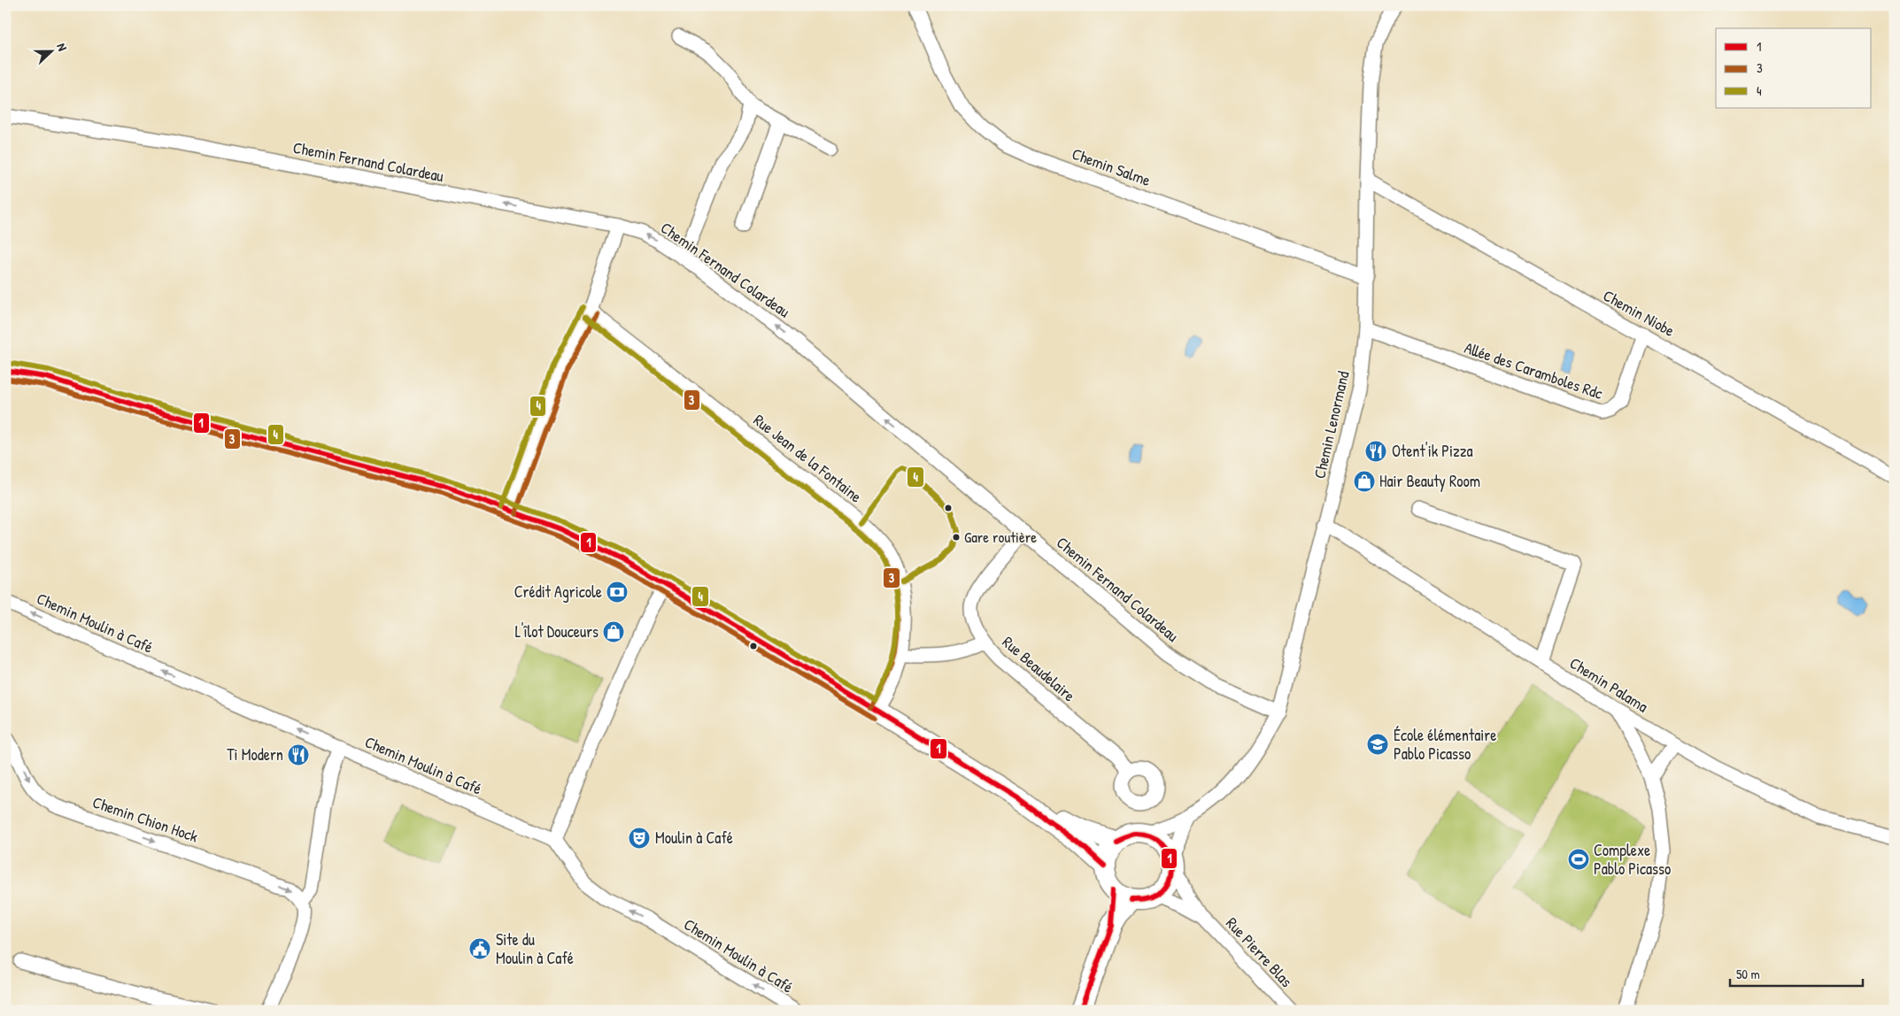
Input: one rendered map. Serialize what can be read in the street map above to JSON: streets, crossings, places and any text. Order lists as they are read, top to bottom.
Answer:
{
  "streets": {
    "street": [
      "Chemin Fernand Colardeau",
      "Chemin Salme",
      "Chemin Niobe",
      "Allée des Caramboles Rdc",
      "Chemin Lenormand",
      "Rue Jean de la Fontaine",
      "Chemin Moulin à Café",
      "Rue Beaudelaire",
      "Chemin Palama",
      "Chemin Chion Hock",
      "Rue Pierre Blas"
    ]
  },
  "crossings": [
    ["Chemin Fernand Colardeau", "Chemin Lenormand"],
    ["Chemin Fernand Colardeau", "Rue Beaudelaire"],
    ["Chemin Salme", "Chemin Lenormand"],
    ["Chemin Niobe", "Allée des Caramboles Rdc"],
    ["Chemin Niobe", "Chemin Lenormand"],
    ["Allée des Caramboles Rdc", "Chemin Lenormand"],
    ["Chemin Lenormand", "Chemin Palama"],
    ["Chemin Lenormand", "Rue Pierre Blas"]
  ],
  "one_way": ["Chemin Fernand Colardeau", "Chemin Moulin à Café", "Chemin Chion Hock"],
  "places": {
    "restaurant": ["Otent'ik Pizza", "Ti Modern"],
    "shop": ["Hair Beauty Room", "L'îlot Douceurs"],
    "other": ["Gare routière"],
    "bank": ["Crédit Agricole"],
    "school or university": ["École élémentaire Pablo Picasso"],
    "theatre": ["Moulin à Café"],
    "sports": ["Complexe Pablo Picasso"],
    "public building": ["Site du Moulin à Café"]
  },
  "lines": ["transit line 4", "transit line 3", "transit line 1"],
  "legend": ["1", "3", "4"],
  "scale_bar": "50 m",
  "north": "right"
}
